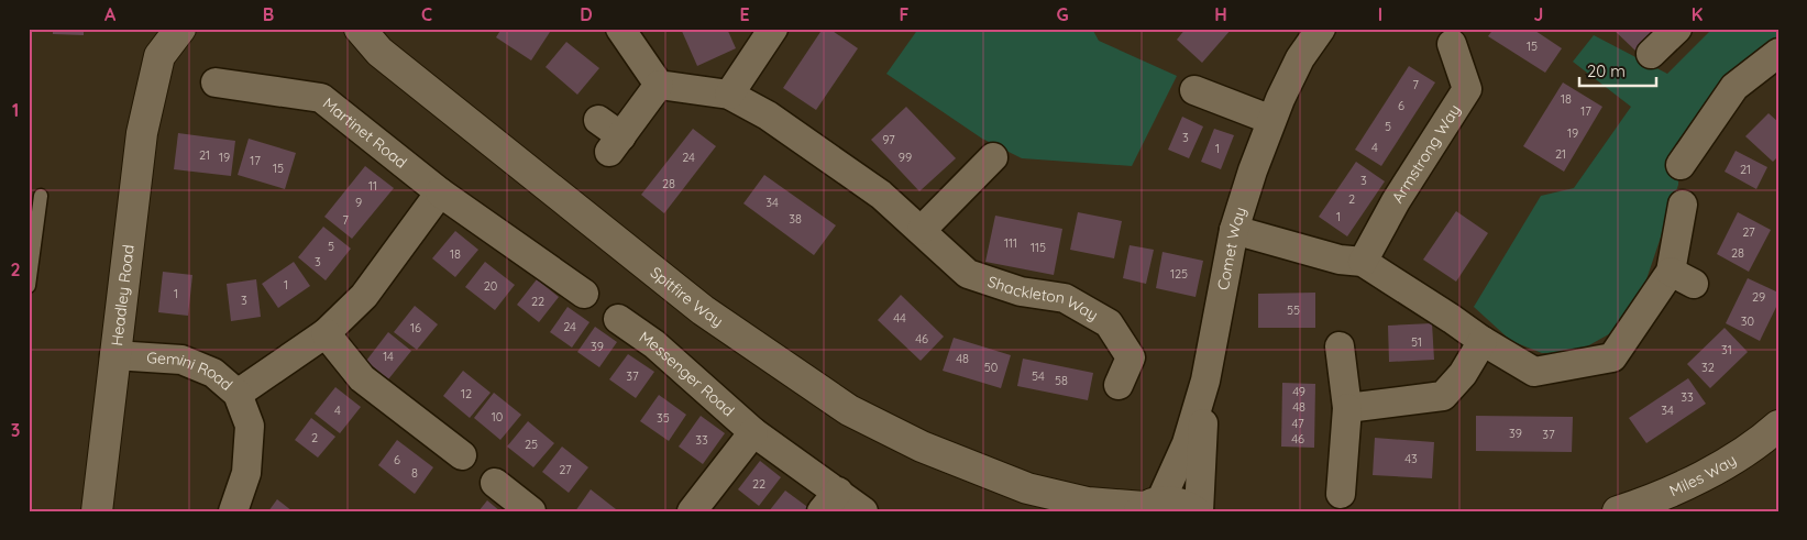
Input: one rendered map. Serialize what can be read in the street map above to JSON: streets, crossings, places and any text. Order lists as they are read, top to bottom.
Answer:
{
  "streets": {
    "street": [
      "Martinet Road",
      "Armstrong Way",
      "Comet Way",
      "Headley Road",
      "Spitfire Way",
      "Shackleton Way",
      "Gemini Road",
      "Messenger Road",
      "Miles Way"
    ]
  },
  "crossings": [
    ["Comet Way", "Spitfire Way"],
    ["Headley Road", "Gemini Road"]
  ],
  "house_numbers": [
    "15",
    "7",
    "18",
    "6",
    "17",
    "5",
    "19",
    "3",
    "97",
    "4",
    "1",
    "21",
    "21",
    "19",
    "24",
    "99",
    "17",
    "15",
    "21",
    "3",
    "28",
    "11",
    "2",
    "9",
    "34",
    "1",
    "38",
    "7",
    "27",
    "111",
    "5",
    "115",
    "28",
    "18",
    "3",
    "125",
    "1",
    "20",
    "1",
    "29",
    "3",
    "22",
    "55",
    "44",
    "30",
    "24",
    "16",
    "46",
    "51",
    "39",
    "31",
    "14",
    "48",
    "50",
    "32",
    "37",
    "54",
    "58",
    "49",
    "12",
    "33",
    "48",
    "4",
    "34",
    "10",
    "35",
    "47",
    "39",
    "37",
    "2",
    "46",
    "33",
    "25",
    "43",
    "6",
    "27",
    "8",
    "22"
  ],
  "scale_bar": "20 m",
  "grid": {
    "columns": [
      "A",
      "B",
      "C",
      "D",
      "E",
      "F",
      "G",
      "H",
      "I",
      "J",
      "K"
    ],
    "rows": ["1", "2", "3"]
  }
}
